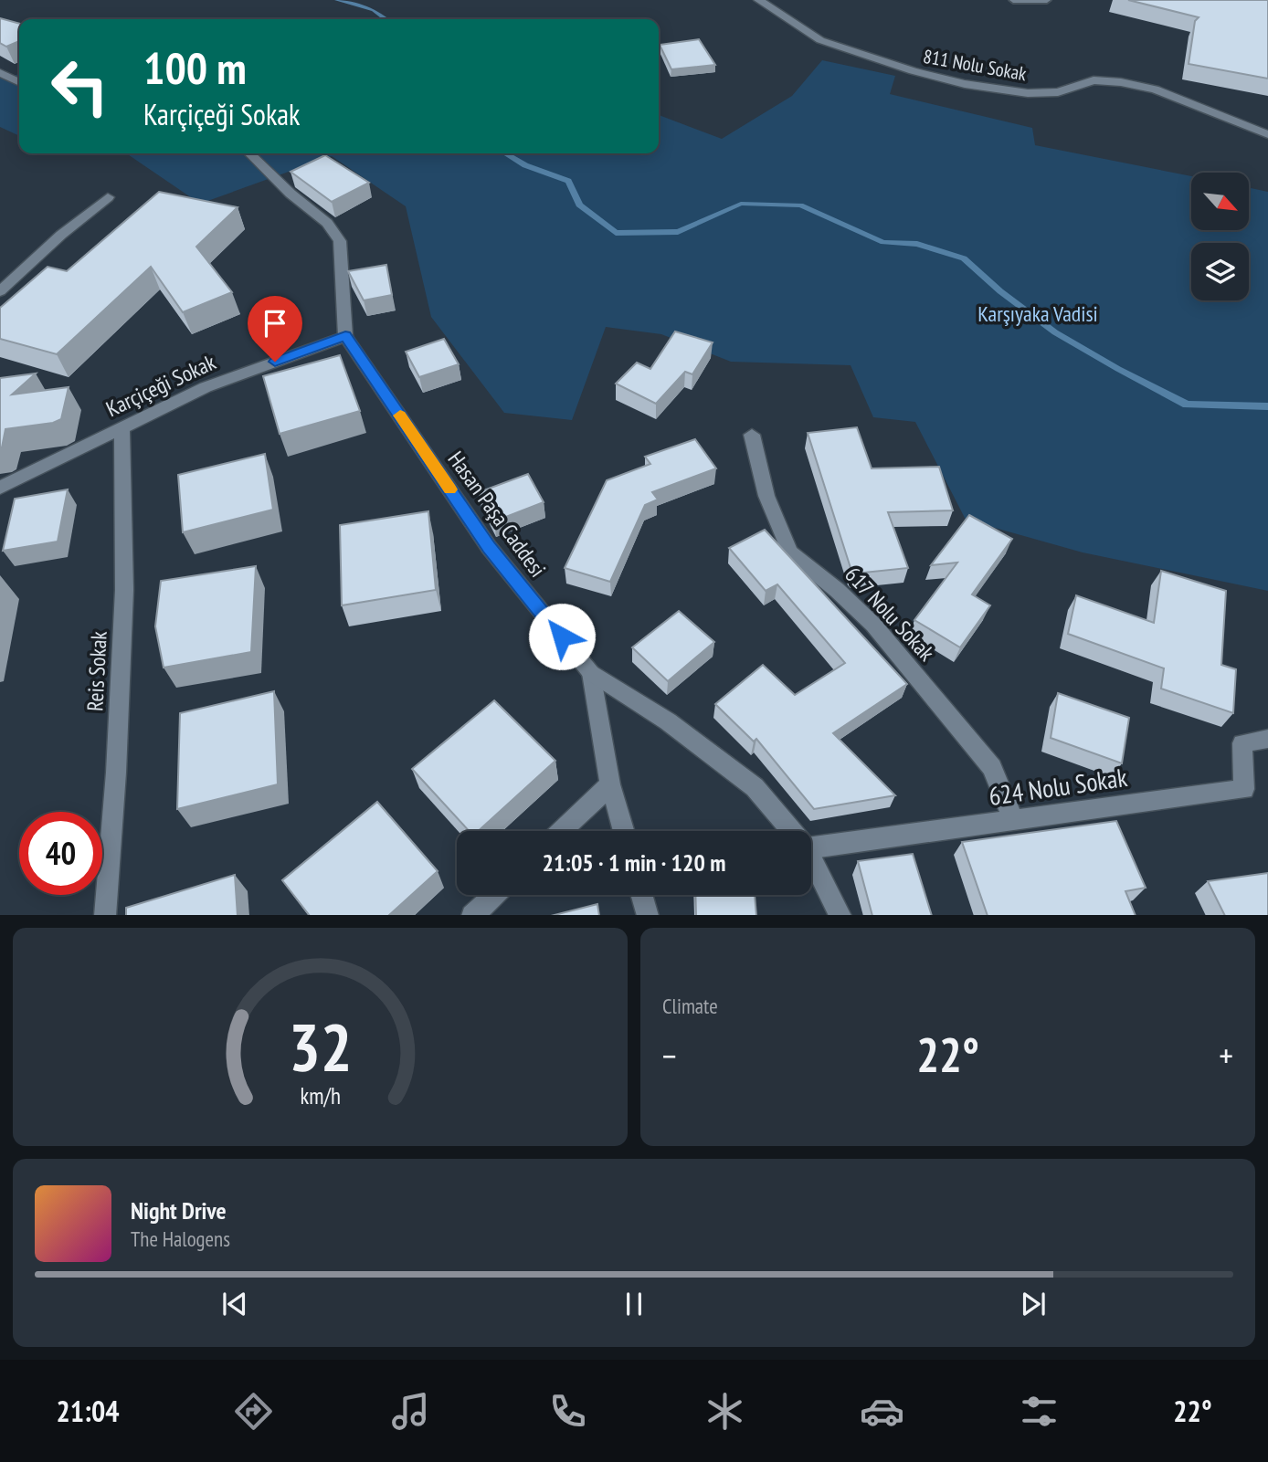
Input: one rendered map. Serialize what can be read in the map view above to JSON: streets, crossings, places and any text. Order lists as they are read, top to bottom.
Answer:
{
  "streets": {
    "street": [
      "811 Nolu Sokak",
      "Karçiçeği Sokak",
      "Hasan Paşa Caddesi",
      "617 Nolu Sokak",
      "Reis Sokak",
      "624 Nolu Sokak"
    ]
  },
  "crossings": [
    ["Karçiçeği Sokak", "Hasan Paşa Caddesi"],
    ["Karçiçeği Sokak", "Reis Sokak"],
    ["617 Nolu Sokak", "624 Nolu Sokak"]
  ],
  "parks": ["Karşıyaka Vadisi"],
  "north": "bottom right",
  "page": {
    "turn": ["100 m", "Karçiçeği Sokak"],
    "limit": "40",
    "trip": "21:05 · 1 min · 120 m",
    "tile": "Climate",
    "heat": ["−", "22°", "+"],
    "song": ["Night Drive", "The Halogens"],
    "tabs": ["21:04", "22°"],
    "gauge": ["32", "km/h"]
  }
}
